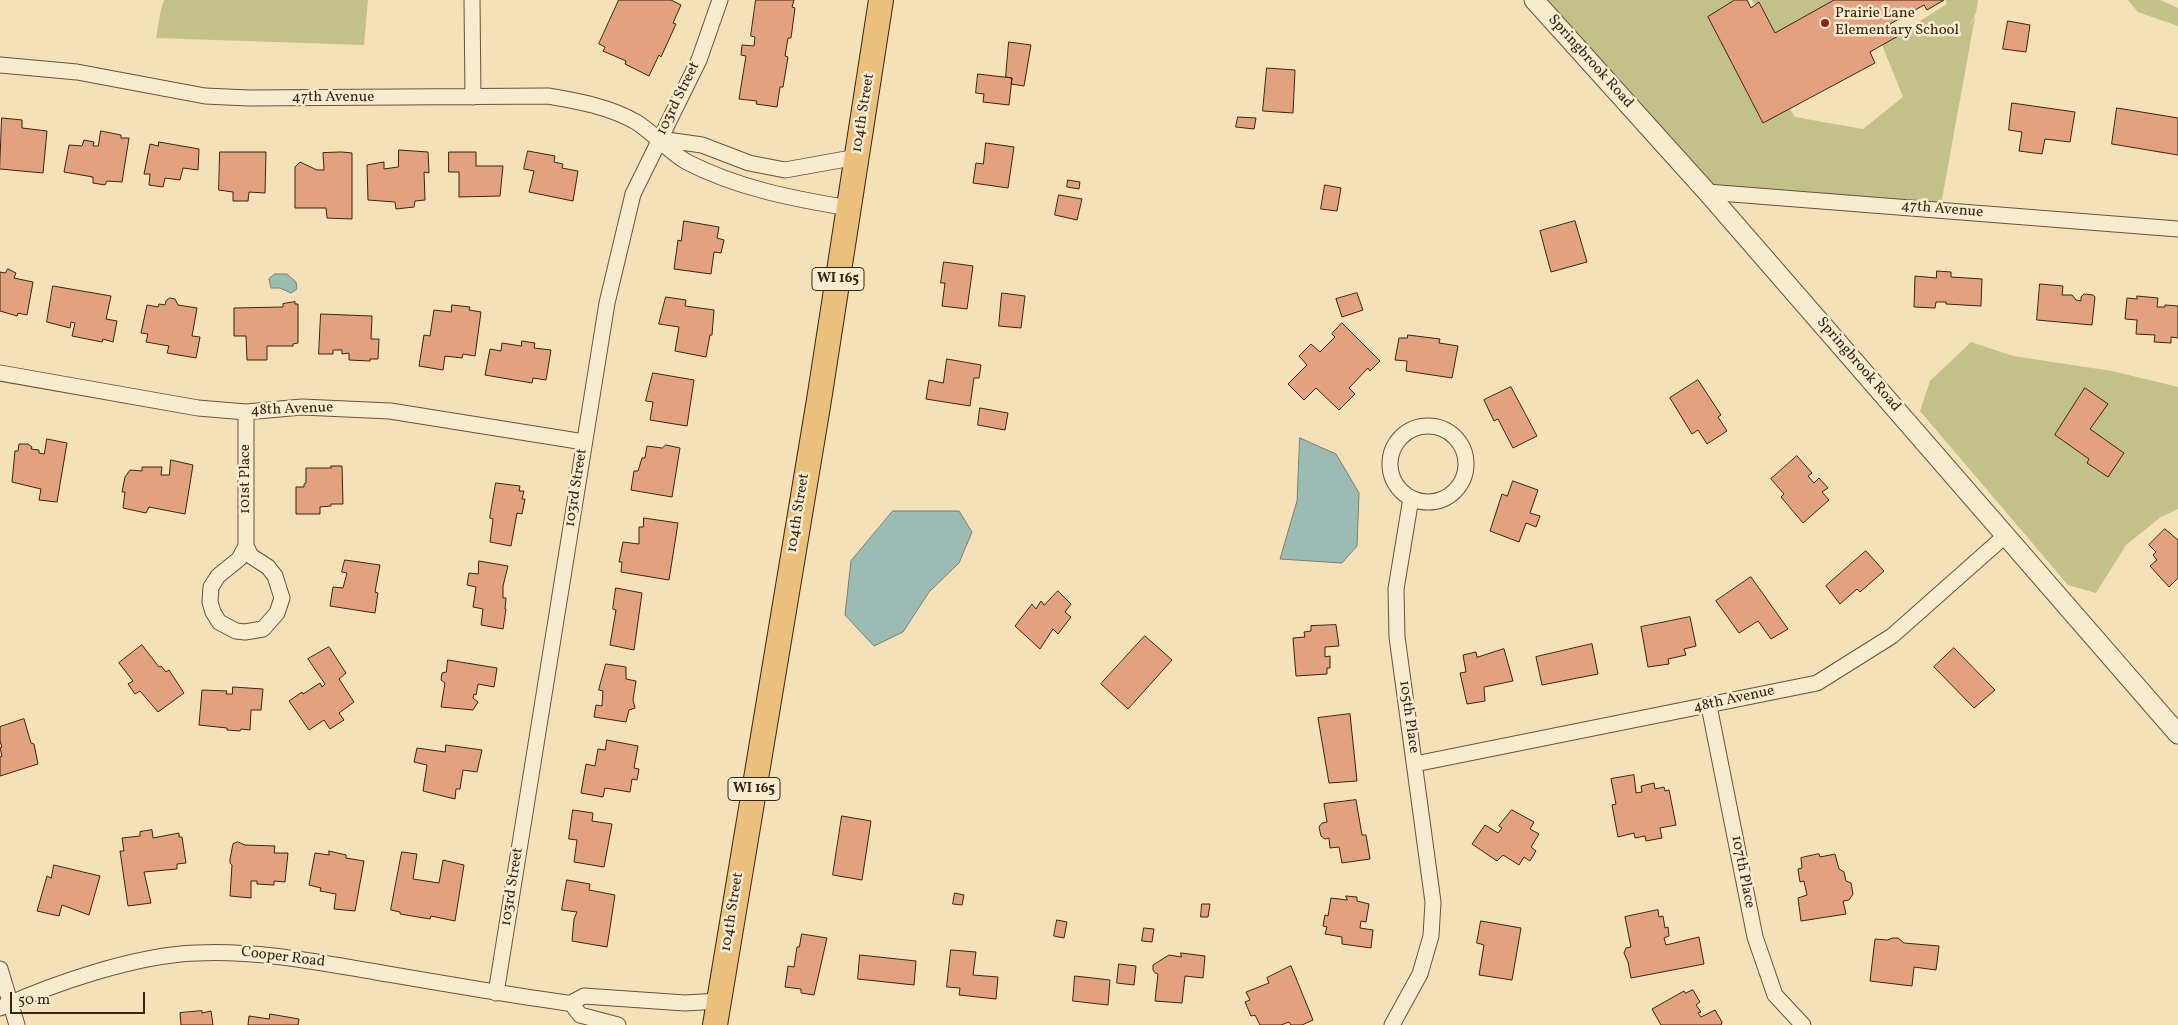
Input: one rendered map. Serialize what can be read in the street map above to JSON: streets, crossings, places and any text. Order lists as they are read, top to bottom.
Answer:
{
  "streets": {
    "main road": ["104th Street", "WI 165"],
    "street": [
      "Springbrook Road",
      "47th Avenue",
      "103rd Street",
      "48th Avenue",
      "101st Place",
      "105th Place",
      "107th Place",
      "Cooper Road"
    ]
  },
  "crossings": [
    ["Springbrook Road", "47th Avenue"],
    ["Springbrook Road", "48th Avenue"],
    ["47th Avenue", "103rd Street"],
    ["47th Avenue", "104th Street"],
    ["103rd Street", "48th Avenue"],
    ["103rd Street", "Cooper Road"],
    ["104th Street", "Cooper Road"],
    ["48th Avenue", "101st Place"],
    ["48th Avenue", "105th Place"],
    ["48th Avenue", "107th Place"]
  ],
  "places": ["Prairie Lane Elementary School"],
  "scale_bar": "50 m"
}
